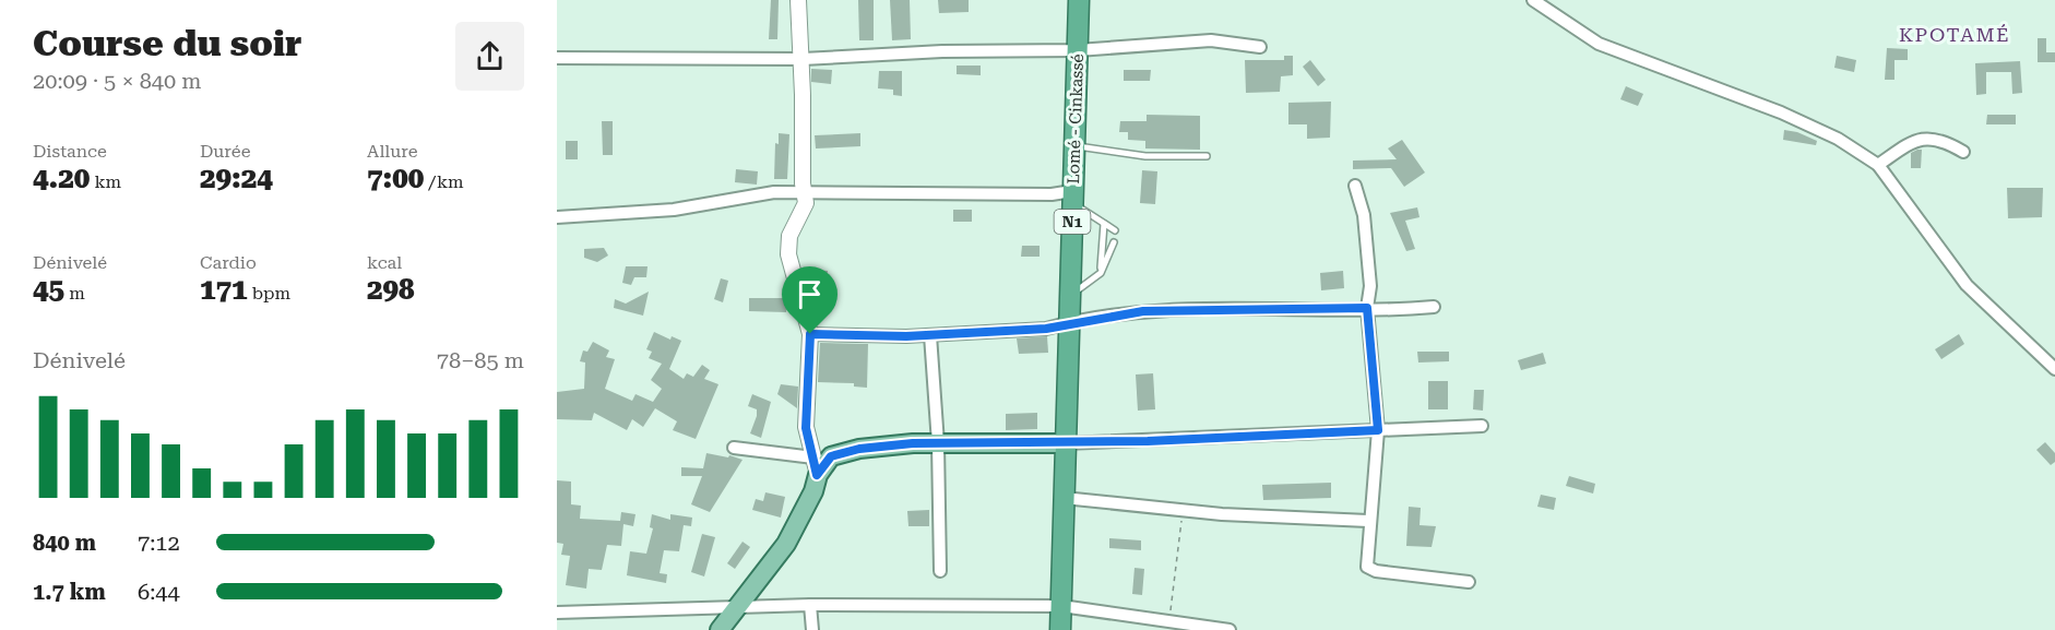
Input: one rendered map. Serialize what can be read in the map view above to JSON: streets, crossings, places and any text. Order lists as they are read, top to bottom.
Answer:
{
  "streets": {
    "highway": ["Lomé - Cinkassé", "N1"]
  },
  "districts": ["KPOTAMÉ"],
  "page": {
    "heading": ["Course du soir", "20:09 · 5 × 840 m"],
    "stats": [
      ["Distance", "4.20 km"],
      ["Durée", "29:24"],
      ["Allure", "7:00 /km"],
      ["Dénivelé", "45 m"],
      ["Cardio", "171 bpm"],
      ["kcal", "298"]
    ],
    "chart": ["Dénivelé", "78–85 m"],
    "list": [
      {
        "name": "840 m",
        "note": "7:12"
      },
      {
        "name": "1.7 km",
        "note": "6:44"
      }
    ]
  }
}
